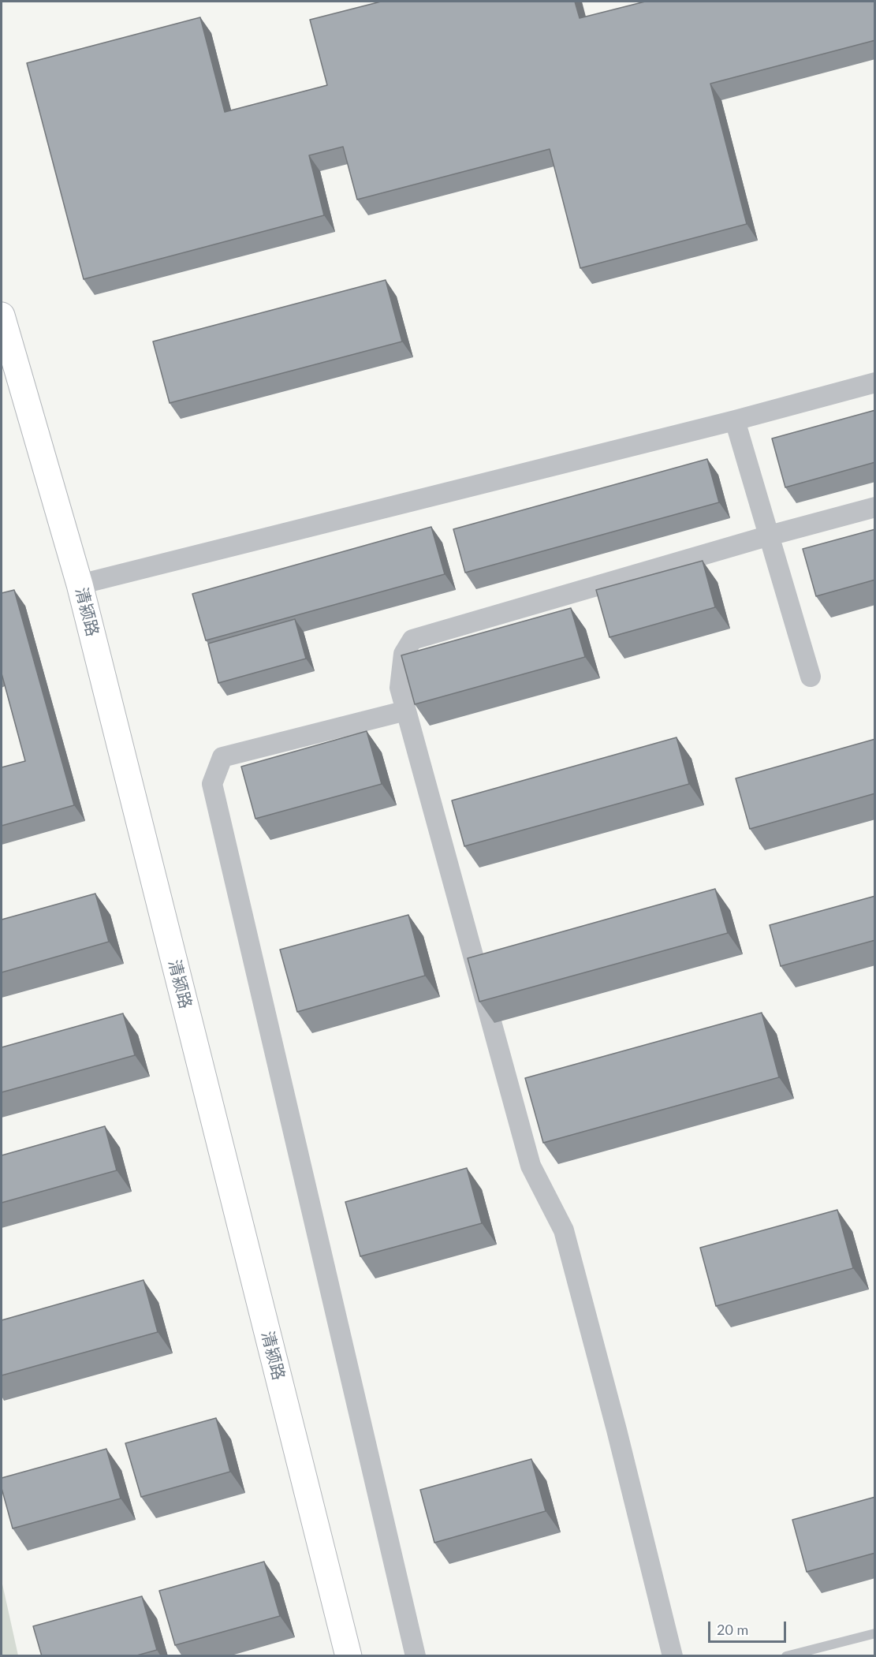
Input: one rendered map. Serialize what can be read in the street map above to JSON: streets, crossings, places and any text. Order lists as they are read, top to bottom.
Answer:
{
  "streets": {
    "main road": ["清颍路"]
  },
  "scale_bar": "20 m"
}
